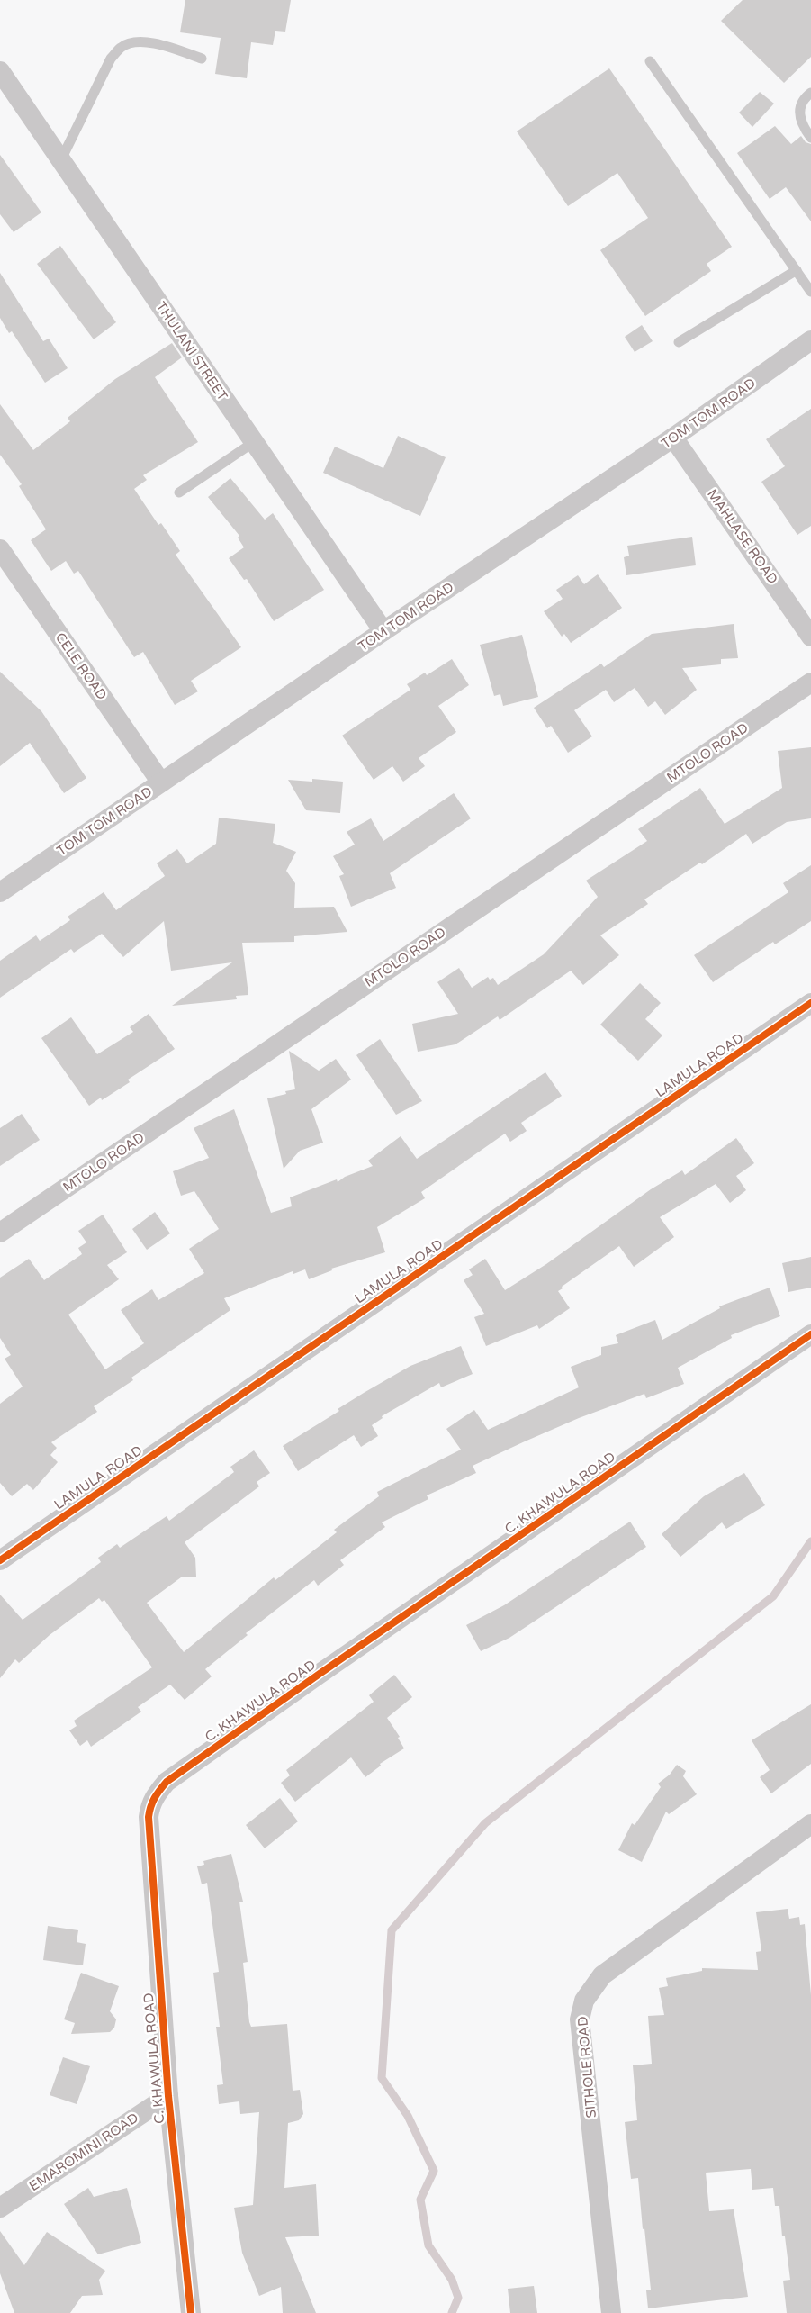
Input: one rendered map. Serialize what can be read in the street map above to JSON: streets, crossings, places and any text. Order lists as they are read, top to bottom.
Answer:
{
  "streets": {
    "street": [
      "THULANI STREET",
      "TOM TOM ROAD",
      "MAHLASE ROAD",
      "CELE ROAD",
      "MTOLO ROAD",
      "LAMULA ROAD",
      "C. KHAWULA ROAD",
      "SITHOLE ROAD",
      "EMAROMINI ROAD"
    ]
  },
  "crossings": [
    ["THULANI STREET", "TOM TOM ROAD"],
    ["TOM TOM ROAD", "MAHLASE ROAD"],
    ["TOM TOM ROAD", "CELE ROAD"],
    ["C. KHAWULA ROAD", "EMAROMINI ROAD"]
  ]
}
